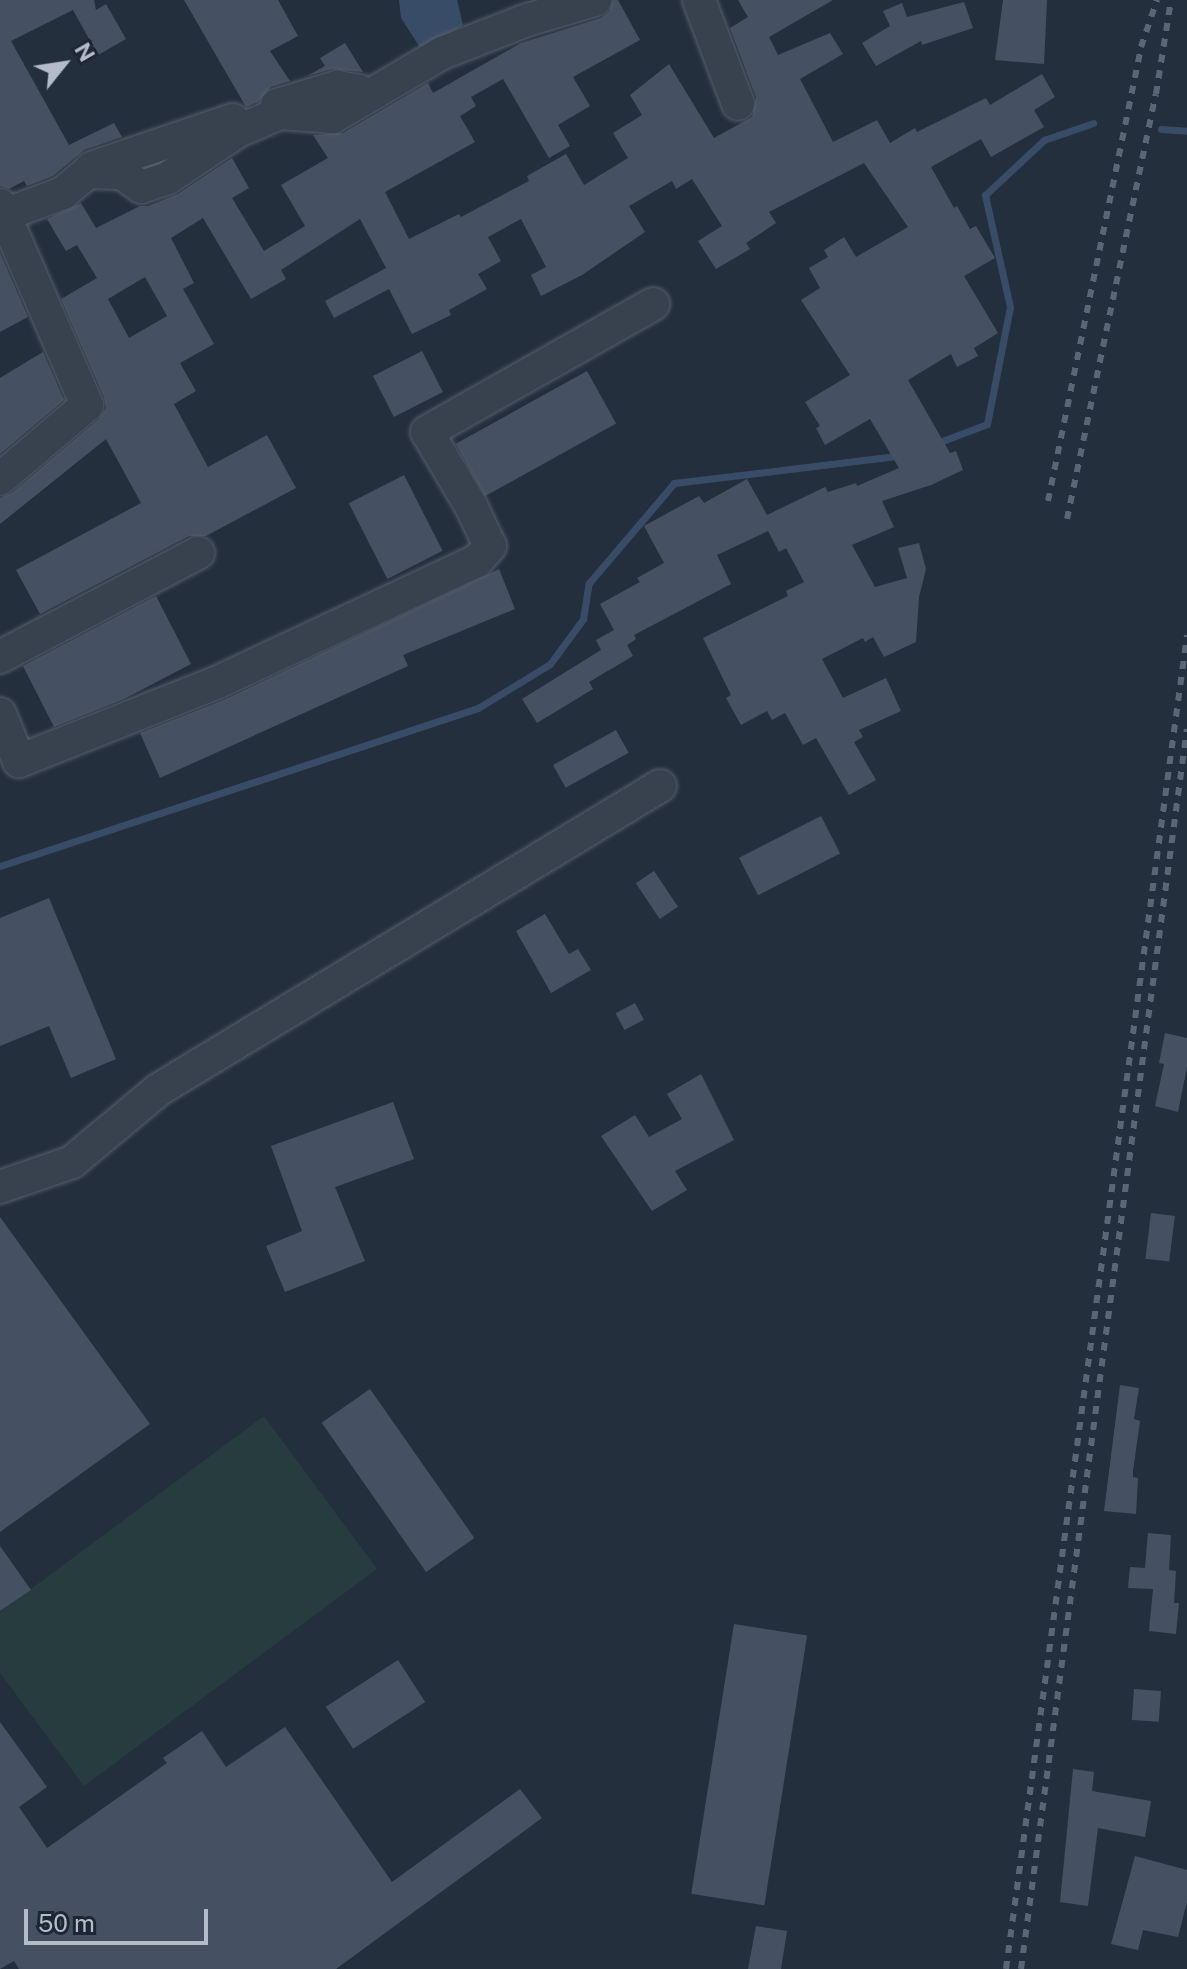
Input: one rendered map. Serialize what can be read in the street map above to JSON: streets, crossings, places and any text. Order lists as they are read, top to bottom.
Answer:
{
  "scale_bar": "50 m",
  "north": "top right"
}
